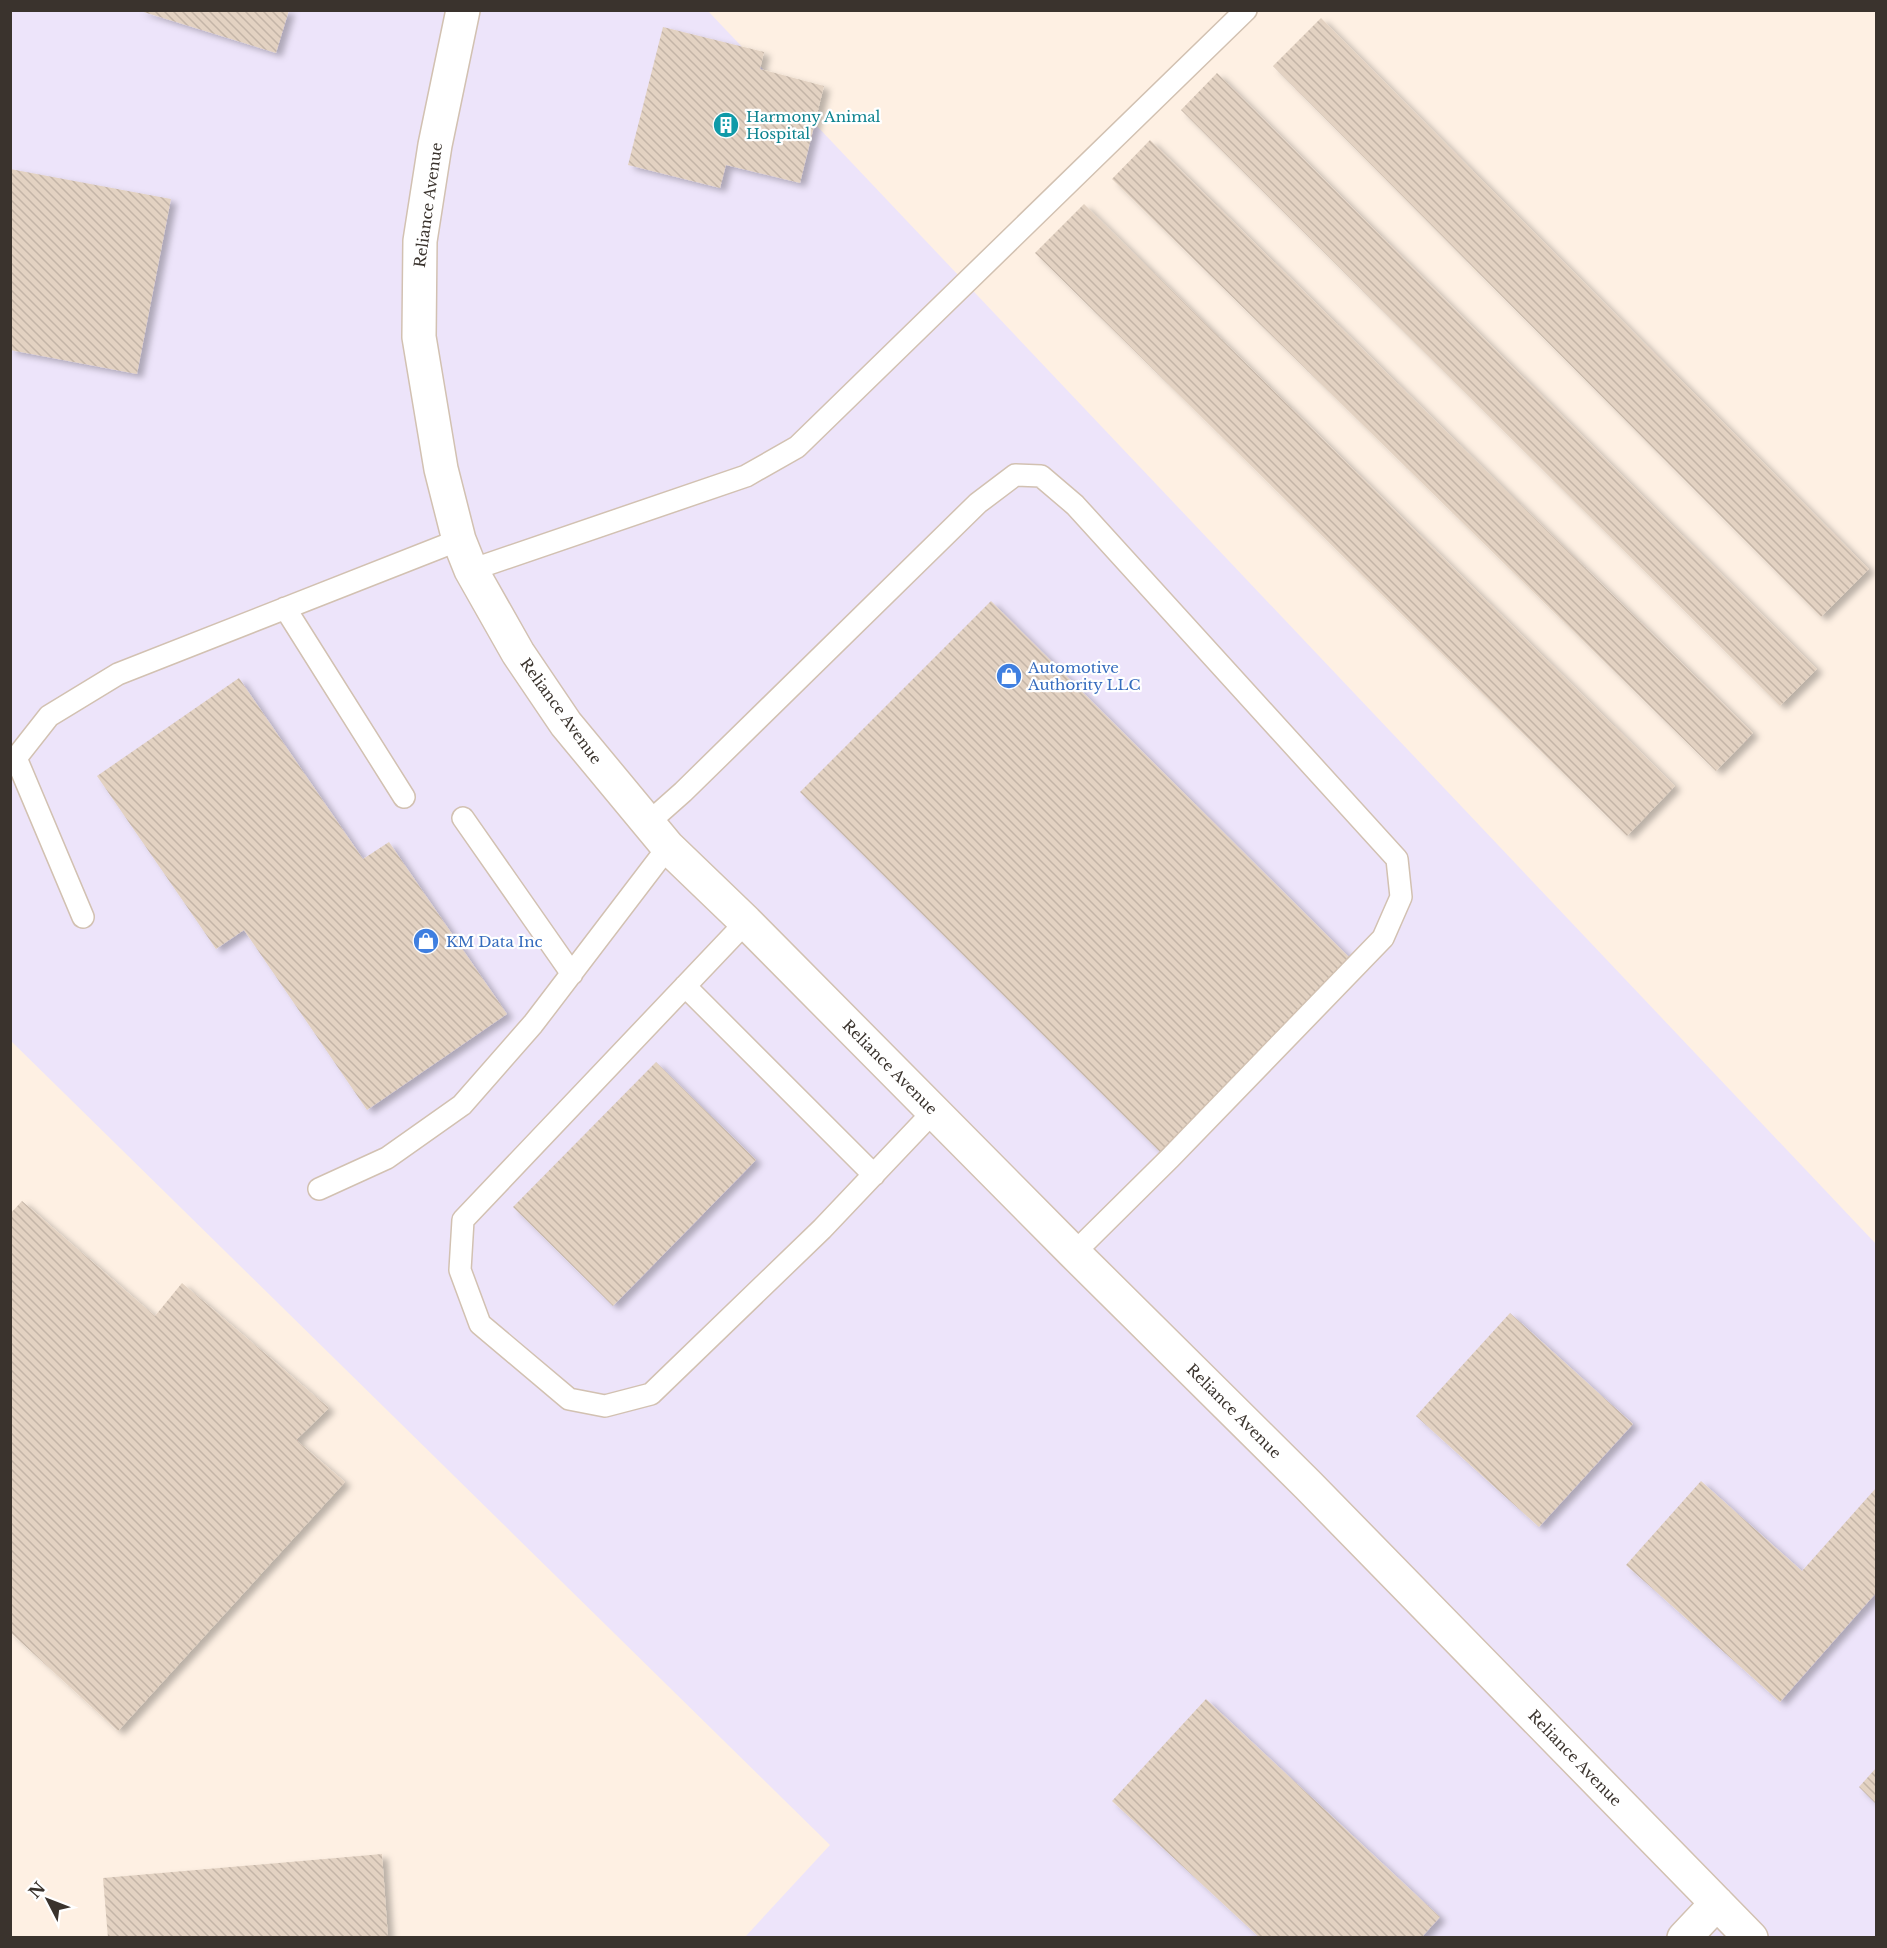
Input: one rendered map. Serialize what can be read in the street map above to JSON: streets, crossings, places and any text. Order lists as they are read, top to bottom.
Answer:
{
  "streets": {
    "street": ["Reliance Avenue"]
  },
  "places": {
    "building": ["Harmony Animal Hospital"],
    "shop": ["Automotive Authority LLC", "KM Data Inc"]
  },
  "north": "top left"
}
